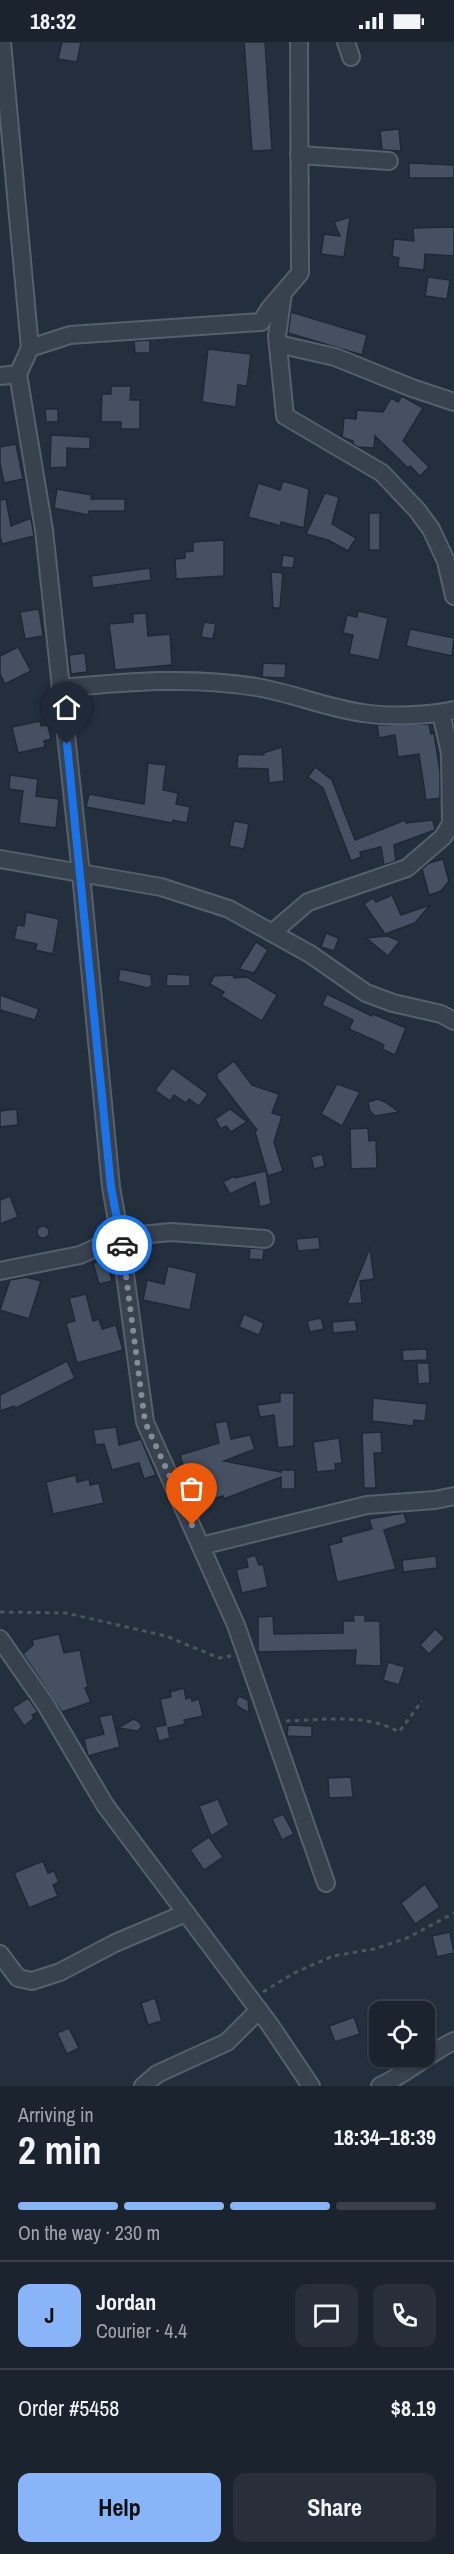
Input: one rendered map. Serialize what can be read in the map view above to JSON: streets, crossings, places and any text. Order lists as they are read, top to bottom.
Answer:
{
  "page": {
    "status": "18:32",
    "heading": ["2 min", "Arriving in", "18:34–18:39"],
    "panel": [
      "Jordan",
      "Courier · 4.4",
      "Order #5458",
      "$8.19"
    ],
    "bar": "On the way · 230 m",
    "round": "J",
    "buttons": ["Help", "Share"]
  }
}
